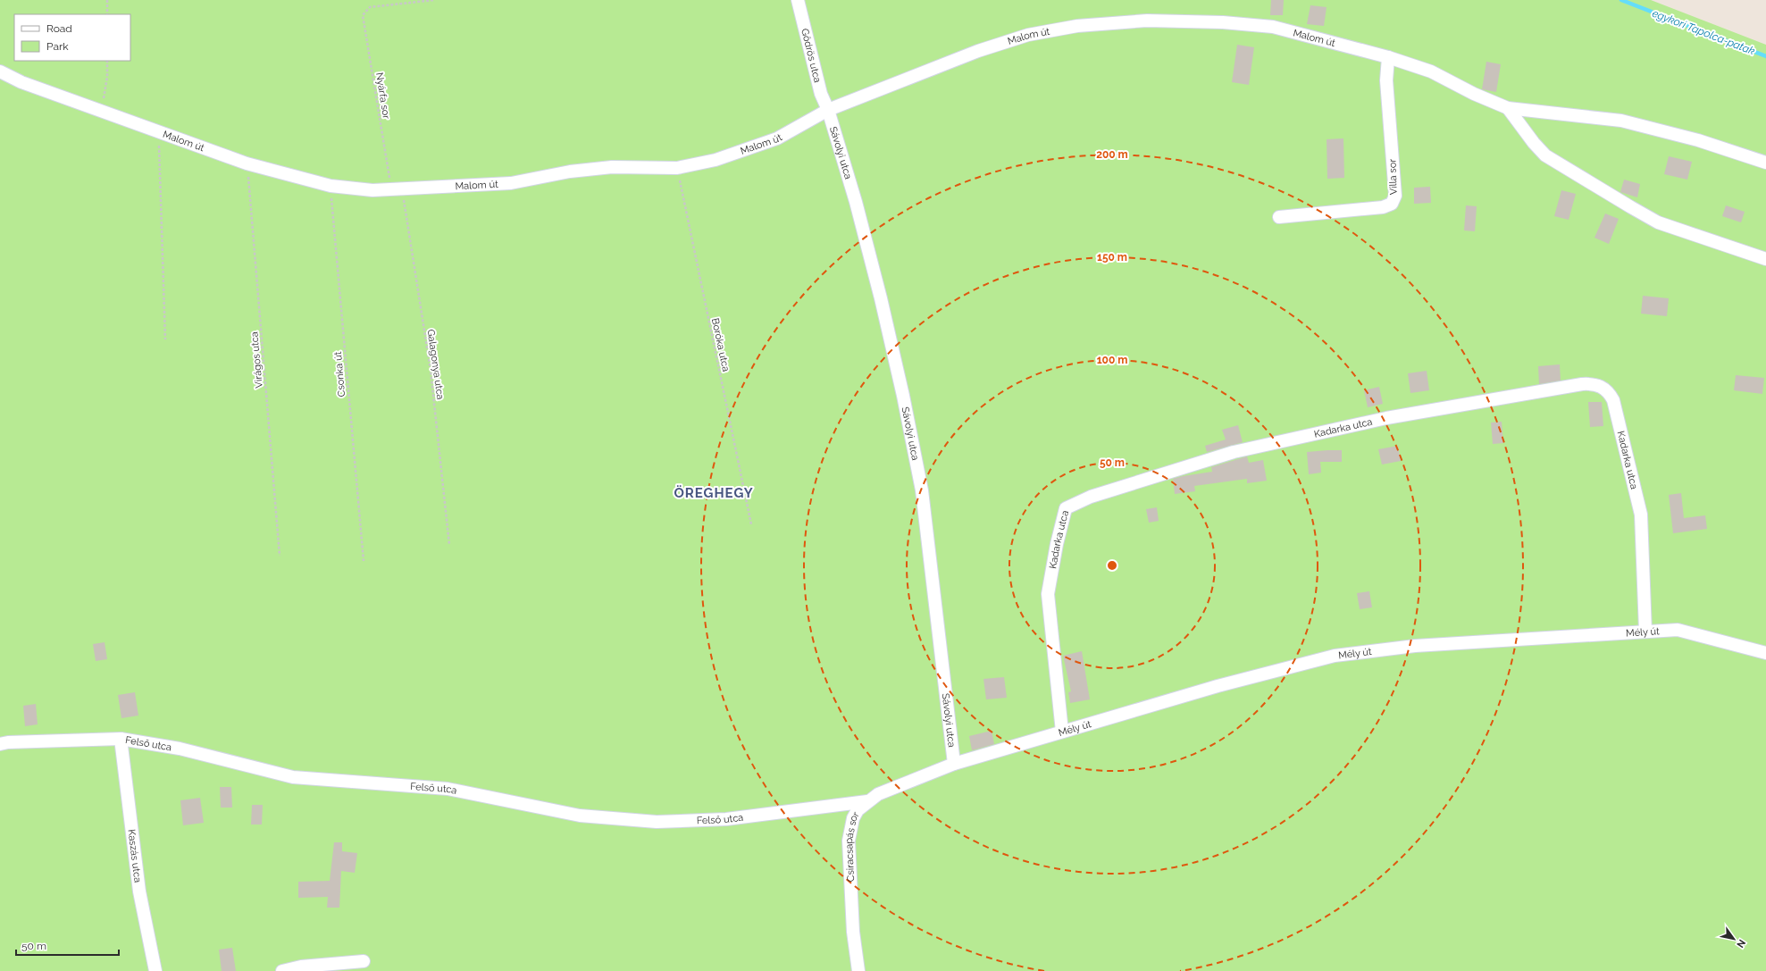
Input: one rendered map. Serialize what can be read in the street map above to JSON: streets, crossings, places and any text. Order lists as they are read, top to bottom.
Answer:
{
  "streets": {
    "street": [
      "Malom út",
      "Gödrös utca",
      "Sávolyi utca",
      "Villa sor",
      "Kadarka utca",
      "Mély út",
      "Felső utca",
      "Csiracsapás sor",
      "Kaszás utca"
    ],
    "path": [
      "Nyárfa sor",
      "Boróka utca",
      "Virágos utca",
      "Galagonya utca",
      "Csonka út"
    ]
  },
  "crossings": [
    ["Malom út", "Gödrös utca"],
    ["Malom út", "Nyárfa sor"],
    ["Malom út", "Sávolyi utca"],
    ["Malom út", "Villa sor"],
    ["Malom út", "Boróka utca"],
    ["Malom út", "Virágos utca"],
    ["Malom út", "Galagonya utca"],
    ["Malom út", "Csonka út"],
    ["Gödrös utca", "Sávolyi utca"],
    ["Nyárfa sor", "Galagonya utca"],
    ["Sávolyi utca", "Mély út"],
    ["Sávolyi utca", "Csiracsapás sor"],
    ["Kadarka utca", "Mély út"],
    ["Mély út", "Csiracsapás sor"],
    ["Felső utca", "Csiracsapás sor"],
    ["Felső utca", "Kaszás utca"]
  ],
  "districts": ["ÖREGHEGY"],
  "water": ["egykori Tapolca-patak"],
  "legend": ["Road", "Park"],
  "scale_bar": "50 m",
  "north": "bottom right",
  "rings": [
    "200 m",
    "150 m",
    "100 m",
    "50 m"
  ]
}
